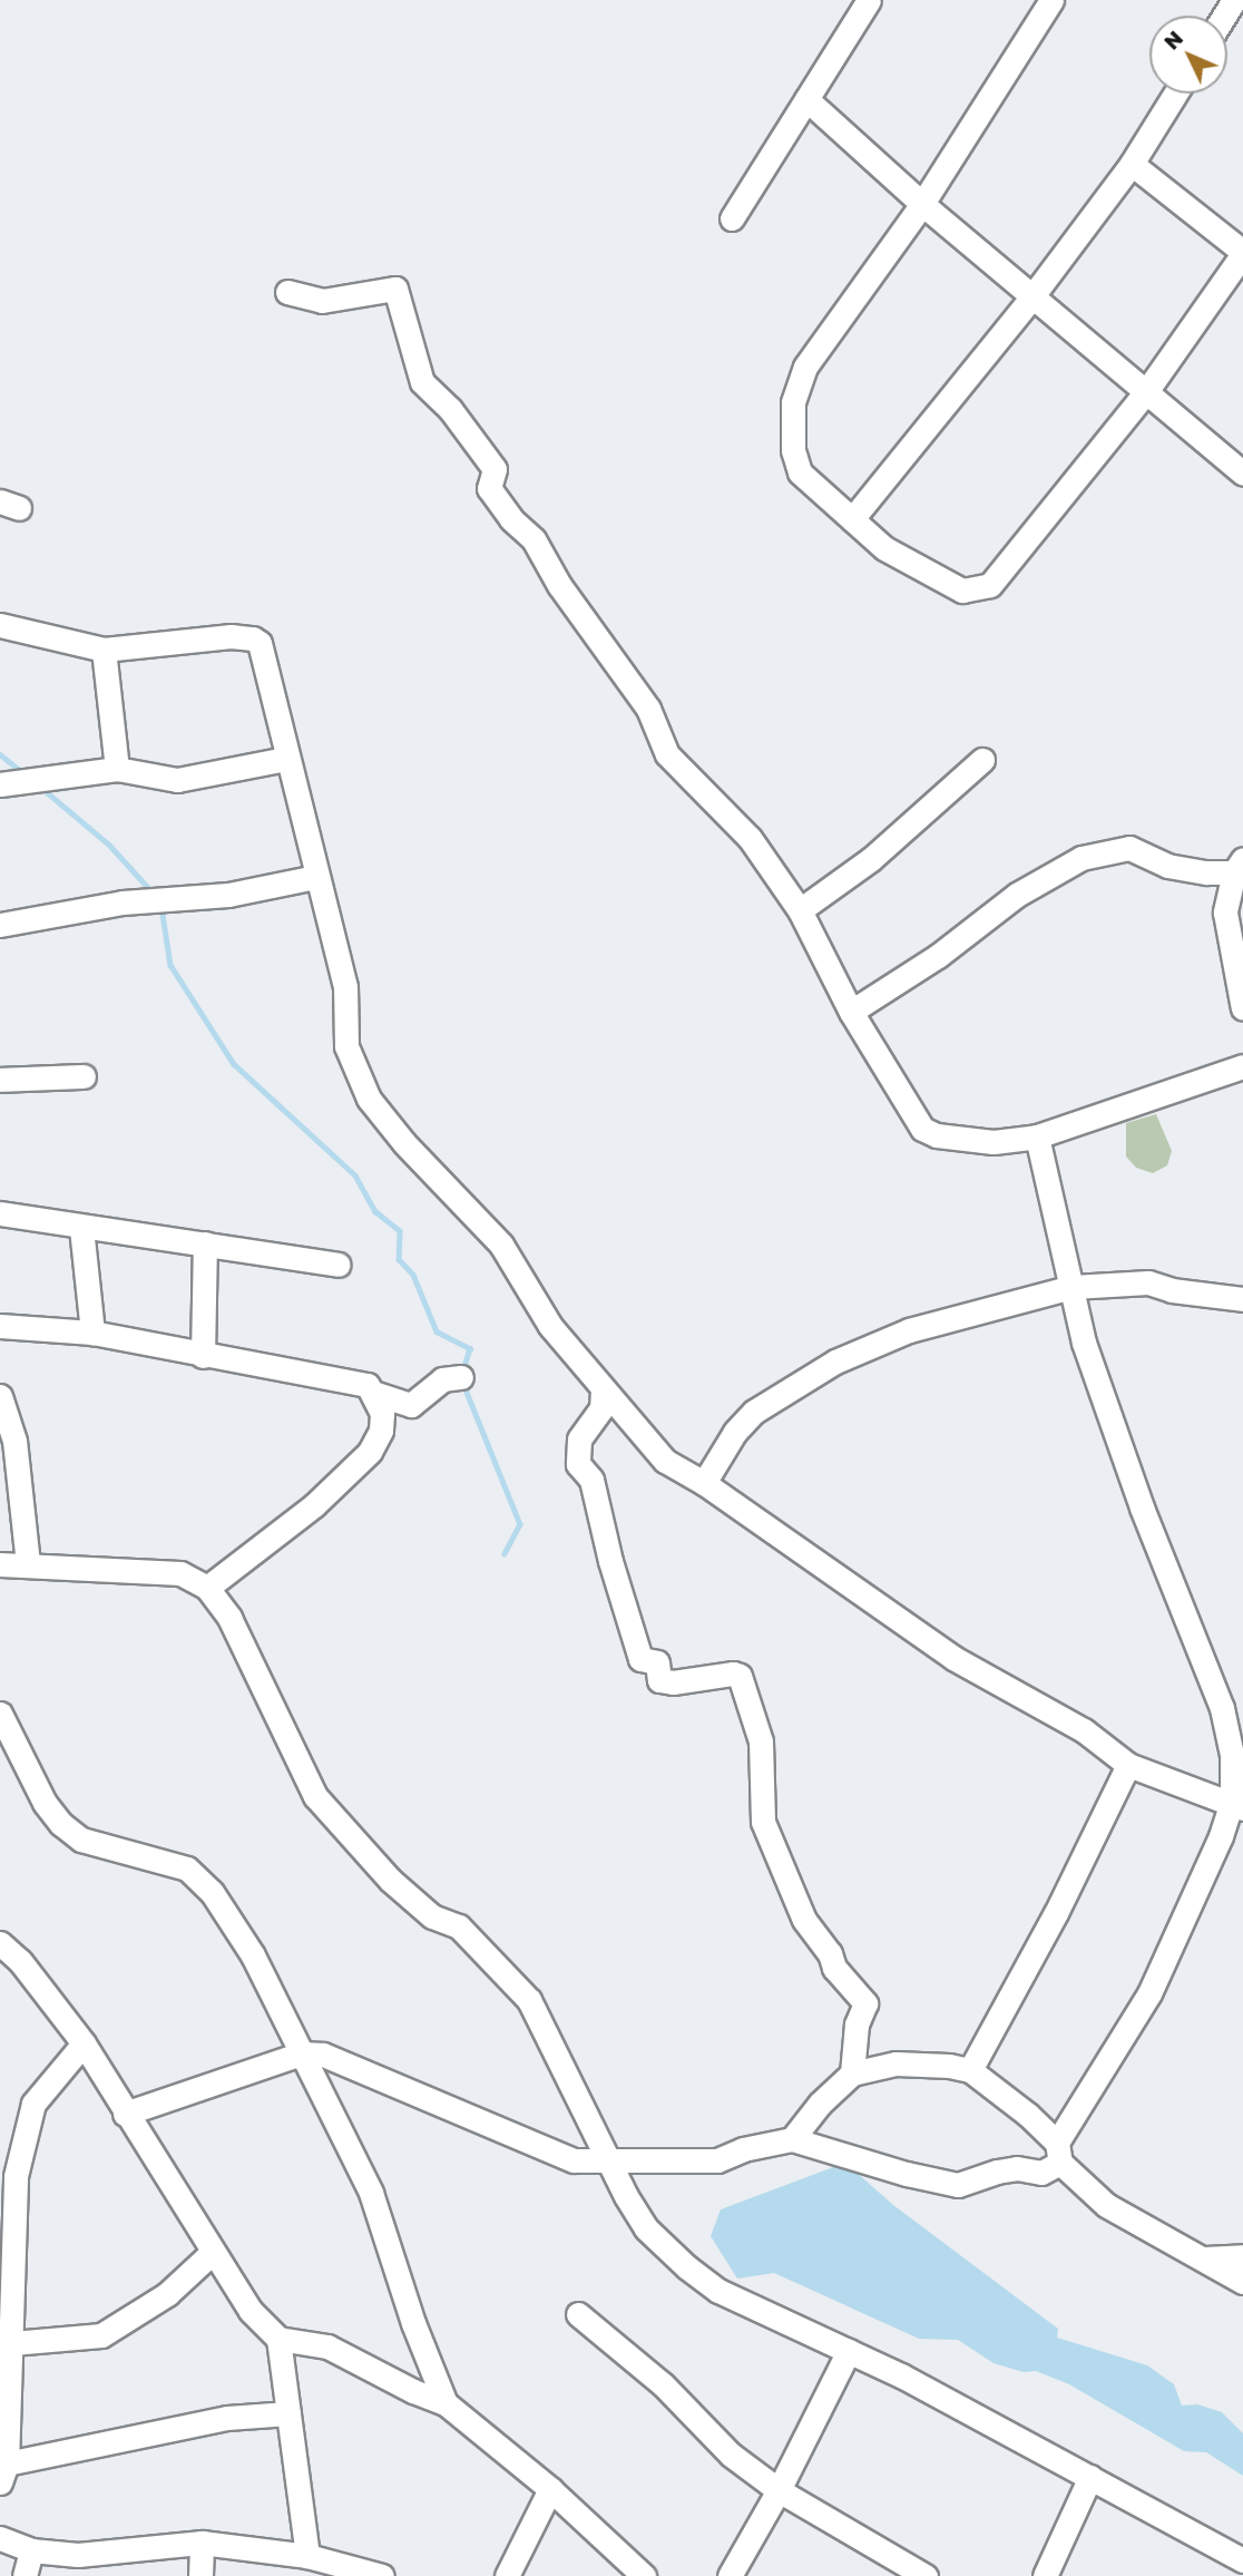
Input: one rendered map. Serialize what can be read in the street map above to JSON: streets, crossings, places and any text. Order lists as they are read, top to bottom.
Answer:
{
  "north": "top left"
}
